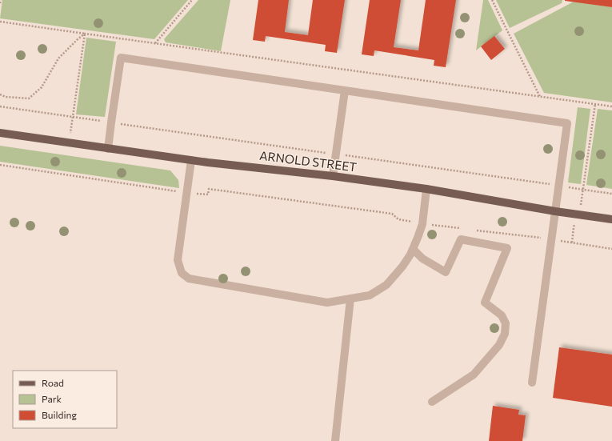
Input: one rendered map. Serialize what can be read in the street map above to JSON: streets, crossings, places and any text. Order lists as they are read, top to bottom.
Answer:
{
  "streets": {
    "main road": ["ARNOLD STREET"]
  },
  "legend": ["Road", "Park", "Building"]
}
